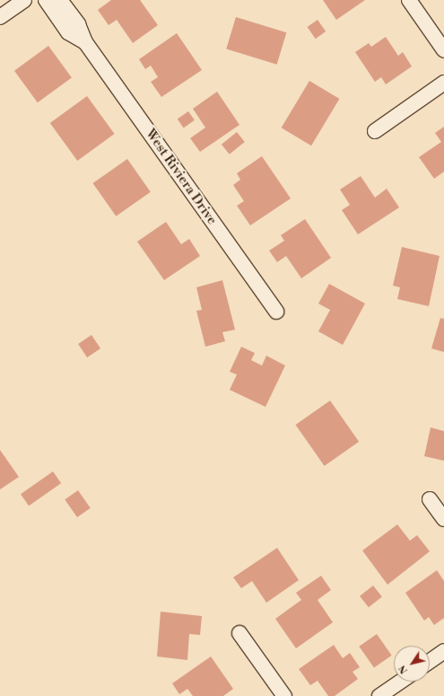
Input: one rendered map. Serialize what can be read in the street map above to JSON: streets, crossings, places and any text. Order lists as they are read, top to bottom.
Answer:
{
  "streets": {
    "street": ["West Riviera Drive"]
  },
  "north": "bottom left"
}
